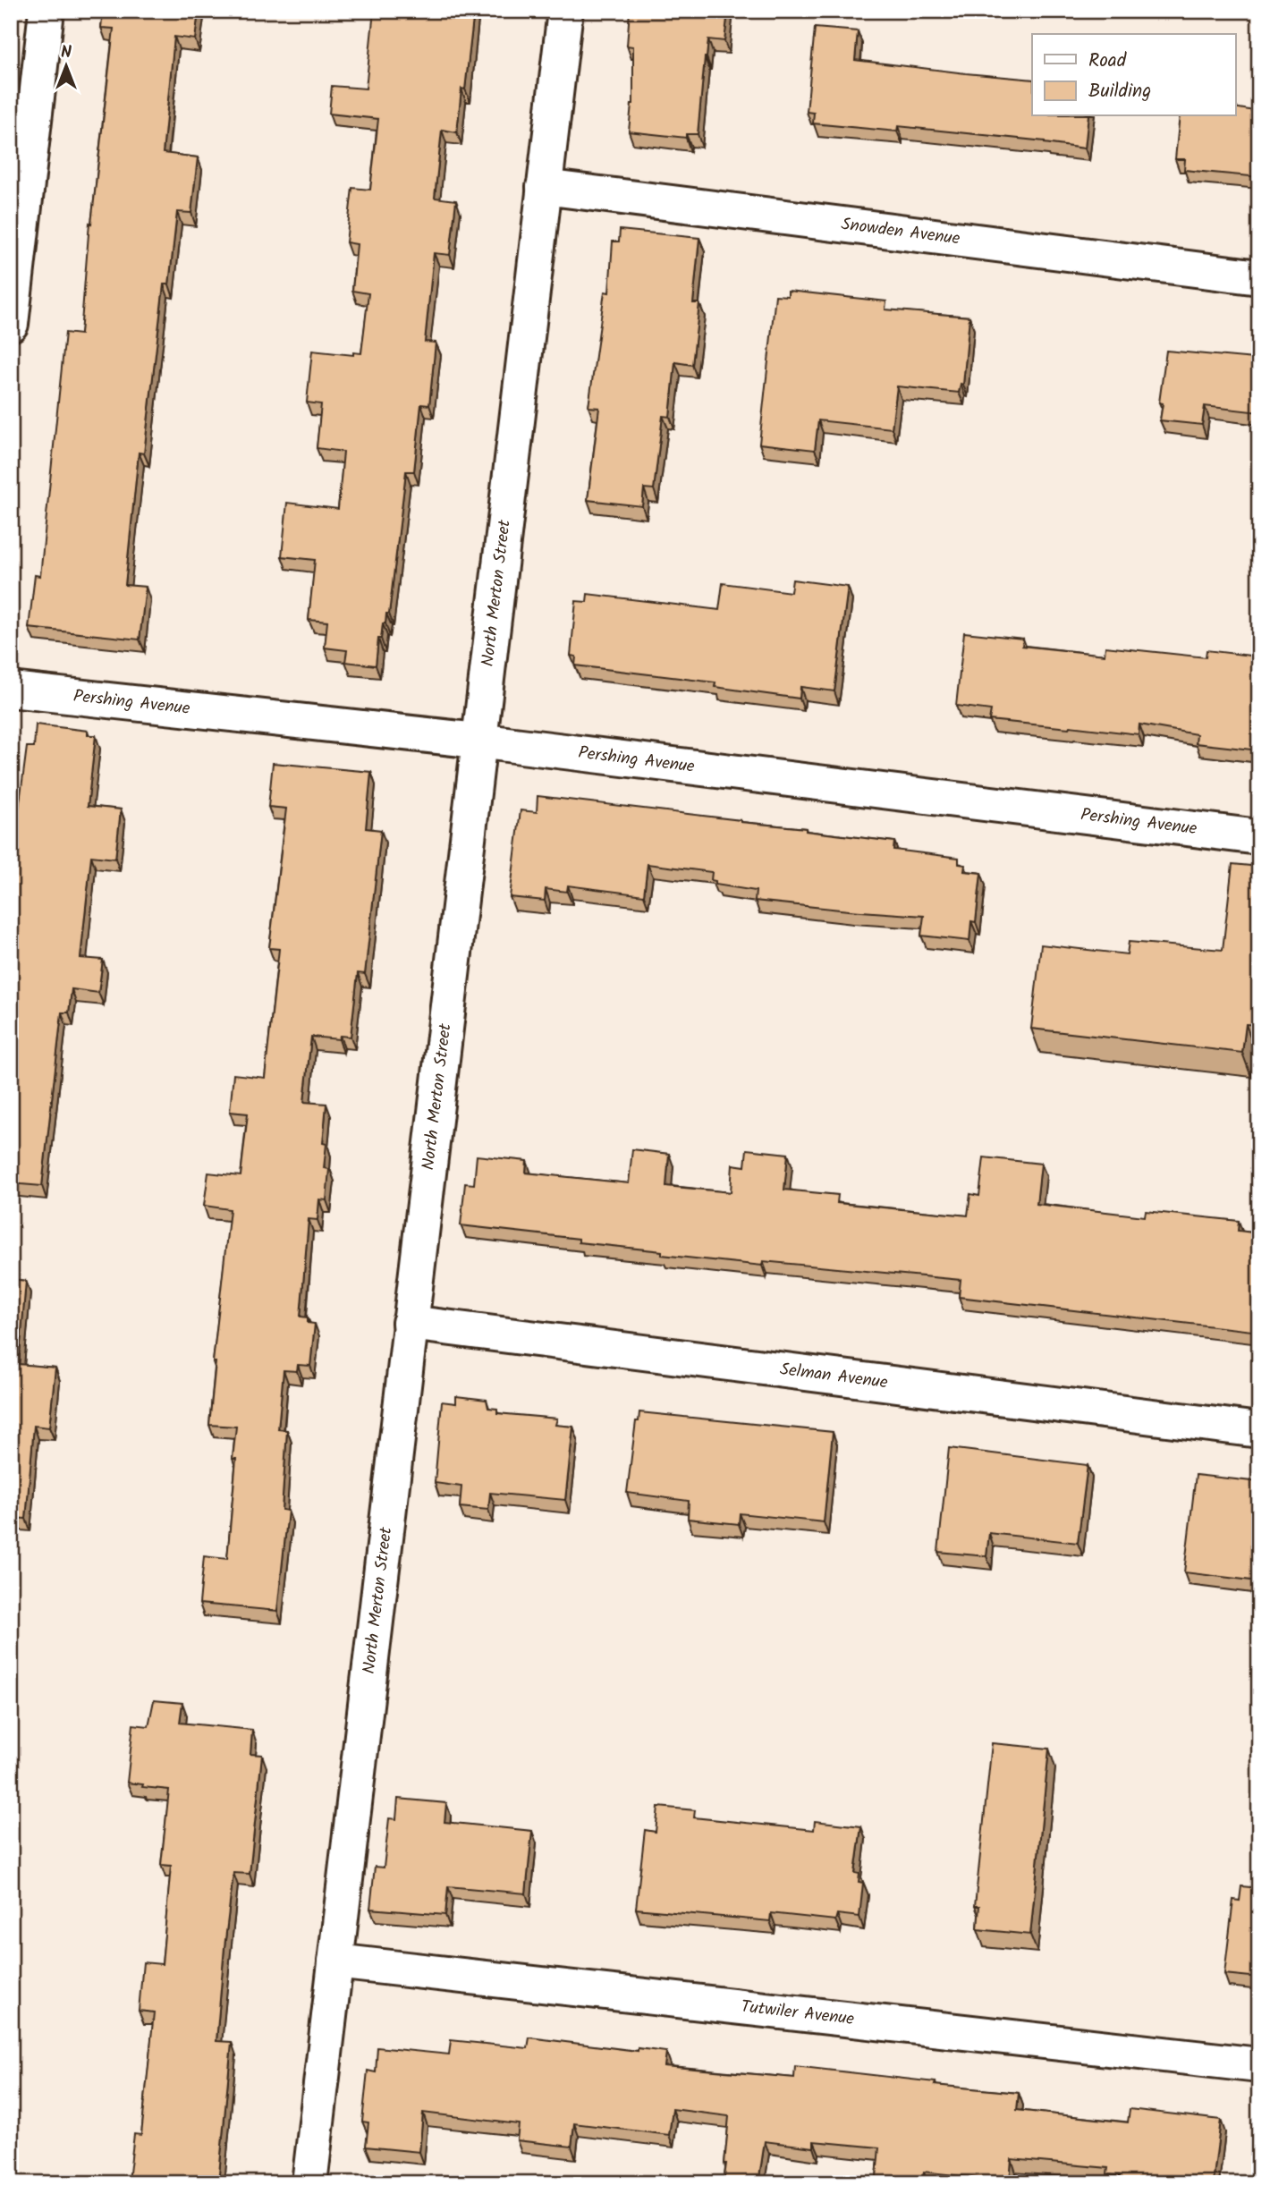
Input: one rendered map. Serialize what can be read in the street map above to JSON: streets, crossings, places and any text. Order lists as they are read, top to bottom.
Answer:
{
  "streets": {
    "street": [
      "Snowden Avenue",
      "North Merton Street",
      "Pershing Avenue",
      "Selman Avenue",
      "Tutwiler Avenue"
    ]
  },
  "crossings": [
    ["Snowden Avenue", "North Merton Street"],
    ["North Merton Street", "Pershing Avenue"],
    ["North Merton Street", "Selman Avenue"],
    ["North Merton Street", "Tutwiler Avenue"]
  ],
  "legend": ["Road", "Building"],
  "north": "top"
}
